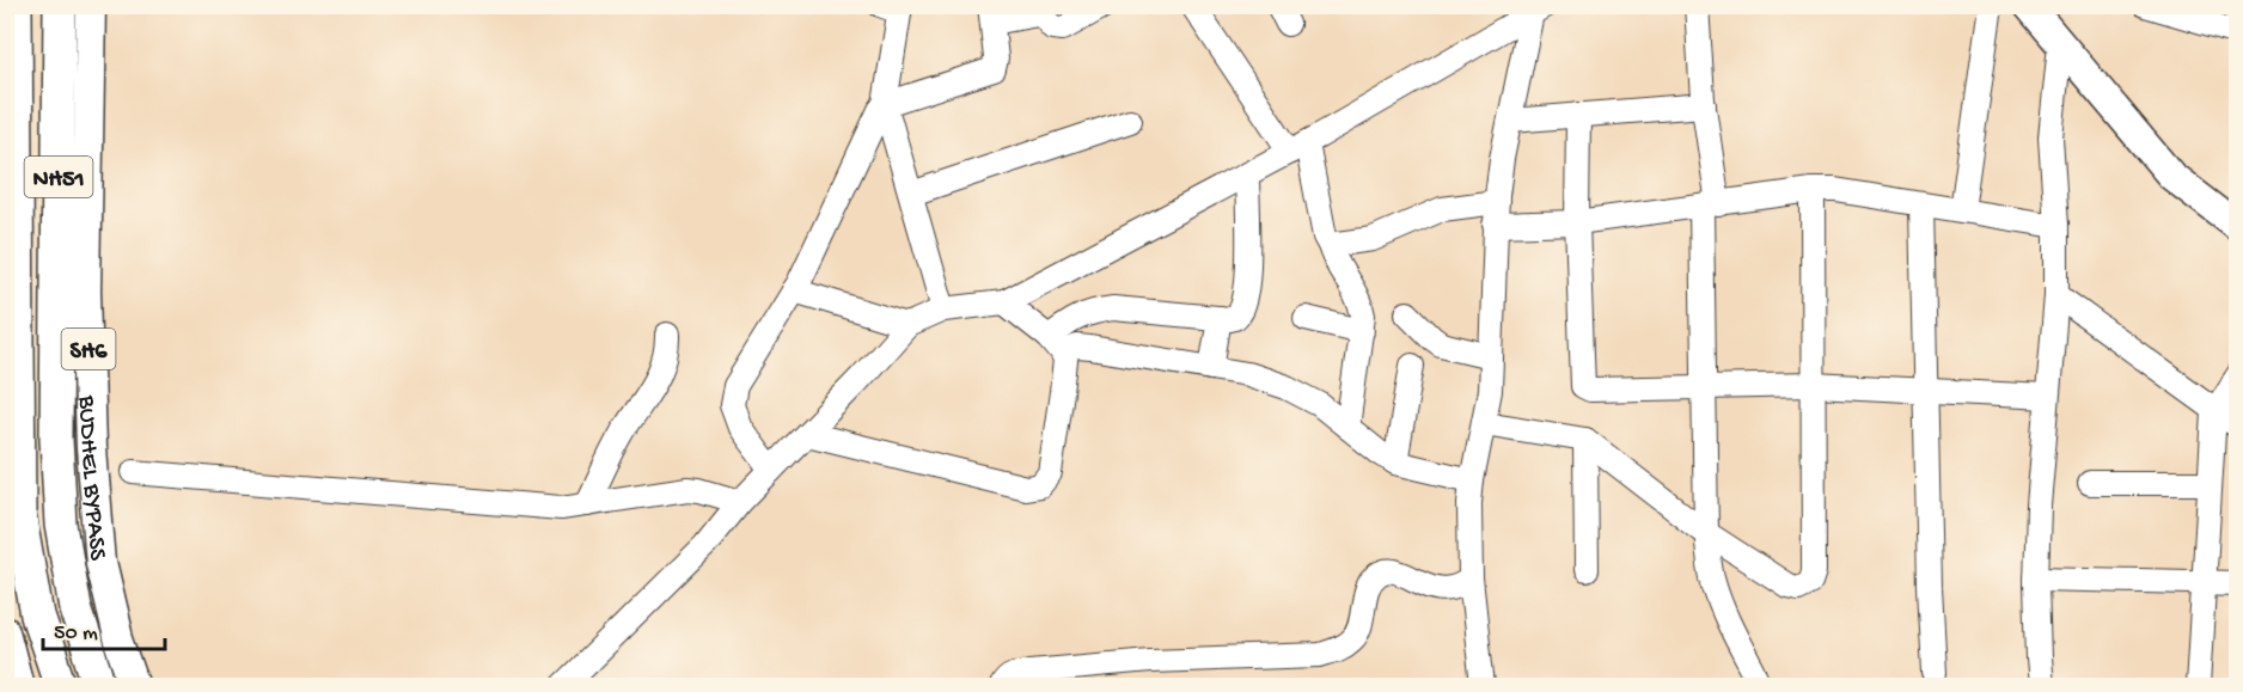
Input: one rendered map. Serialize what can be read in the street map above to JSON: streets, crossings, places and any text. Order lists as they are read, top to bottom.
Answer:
{
  "streets": {
    "highway": ["NH51"],
    "main road": ["SH6", "BUDHEL BYPASS"]
  },
  "scale_bar": "50 m"
}
